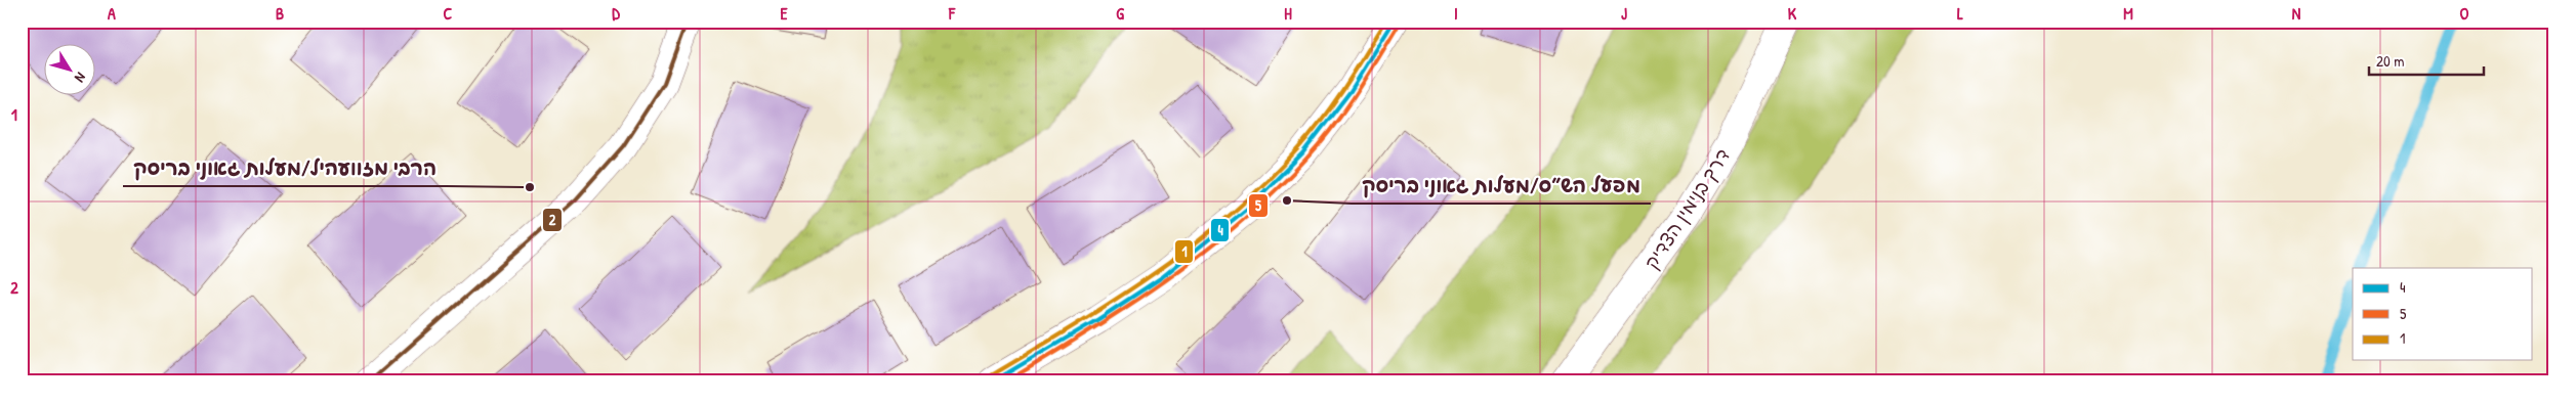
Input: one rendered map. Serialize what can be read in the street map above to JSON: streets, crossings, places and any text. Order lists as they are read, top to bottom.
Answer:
{
  "streets": {
    "street": ["דרך בנימין הצדיק"]
  },
  "places": ["הרבי מזוועהיל/מעלות גאוני בריסק", "מפעל הש״ס/מעלות גאוני בריסק"],
  "lines": [
    "transit line 4",
    "transit line 1",
    "transit line 2",
    "transit line 5"
  ],
  "legend": ["4", "5", "1"],
  "scale_bar": "20 m",
  "north": "bottom right",
  "grid": {
    "columns": [
      "A",
      "B",
      "C",
      "D",
      "E",
      "F",
      "G",
      "H",
      "I",
      "J",
      "K",
      "L",
      "M",
      "N",
      "O"
    ],
    "rows": ["1", "2"]
  }
}
